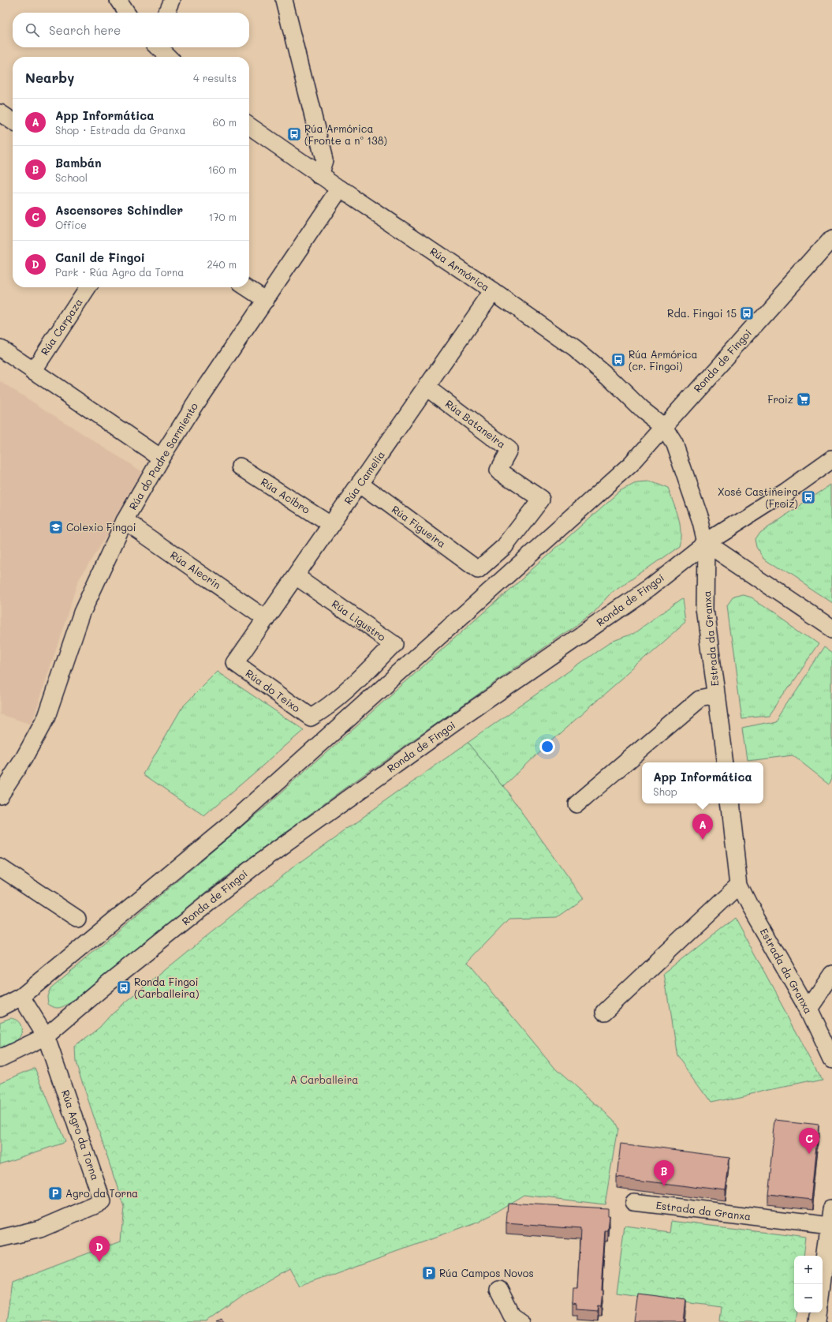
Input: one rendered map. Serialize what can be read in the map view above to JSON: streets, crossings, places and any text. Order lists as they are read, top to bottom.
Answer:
{
  "streets": {
    "street": [
      "Rúa Armórica",
      "Rúa Carpaza",
      "Ronda de Fingoi",
      "Rúa Bataneira",
      "Rúa do Padre Sarmiento",
      "Rúa Camelia",
      "Rúa Acibro",
      "Rúa Figueira",
      "Rúa Alecrín",
      "Rúa Ligustro",
      "Estrada da Granxa",
      "Rúa do Teixo",
      "Rúa Agro da Torna"
    ]
  },
  "crossings": [
    ["Rúa Armórica", "Ronda de Fingoi"],
    ["Rúa Armórica", "Rúa do Padre Sarmiento"],
    ["Rúa Armórica", "Rúa Camelia"],
    ["Ronda de Fingoi", "Estrada da Granxa"],
    ["Ronda de Fingoi", "Rúa Agro da Torna"],
    ["Rúa Bataneira", "Rúa Camelia"],
    ["Rúa Bataneira", "Rúa Figueira"],
    ["Rúa do Padre Sarmiento", "Rúa Alecrín"],
    ["Rúa Camelia", "Rúa Acibro"],
    ["Rúa Camelia", "Rúa Figueira"],
    ["Rúa Camelia", "Rúa Alecrín"],
    ["Rúa Camelia", "Rúa Ligustro"],
    ["Rúa Camelia", "Rúa do Teixo"],
    ["Rúa Ligustro", "Rúa do Teixo"]
  ],
  "parks": ["A Carballeira"],
  "places": {
    "bus stop": [
      "Rúa Armórica (Fronte a nº 138)",
      "Rda. Fingoi 15",
      "Rúa Armórica (cr. Fingoi)",
      "Xosé Castiñeira (Froiz)",
      "Ronda Fingoi (Carballeira)"
    ],
    "supermarket": ["Froiz"],
    "school or university": ["Colexio Fingoi"],
    "parking": ["Agro da Torna", "Rúa Campos Novos"]
  },
  "page": {
    "search": "Search here",
    "heading": ["Nearby", "4 results"],
    "list": [
      {
        "mark": "A",
        "name": "App Informática",
        "note": "Shop · Estrada da Granxa",
        "value": "60 m"
      },
      {
        "mark": "B",
        "name": "Bambán",
        "note": "School",
        "value": "160 m"
      },
      {
        "mark": "C",
        "name": "Ascensores Schindler",
        "note": "Office",
        "value": "170 m"
      },
      {
        "mark": "D",
        "name": "Canil de Fingoi",
        "note": "Park · Rúa Agro da Torna",
        "value": "240 m"
      }
    ],
    "popup": ["App Informática", "Shop"],
    "pins": [
      "A",
      "C",
      "B",
      "D"
    ],
    "map_buttons": ["+", "−"]
  }
}
